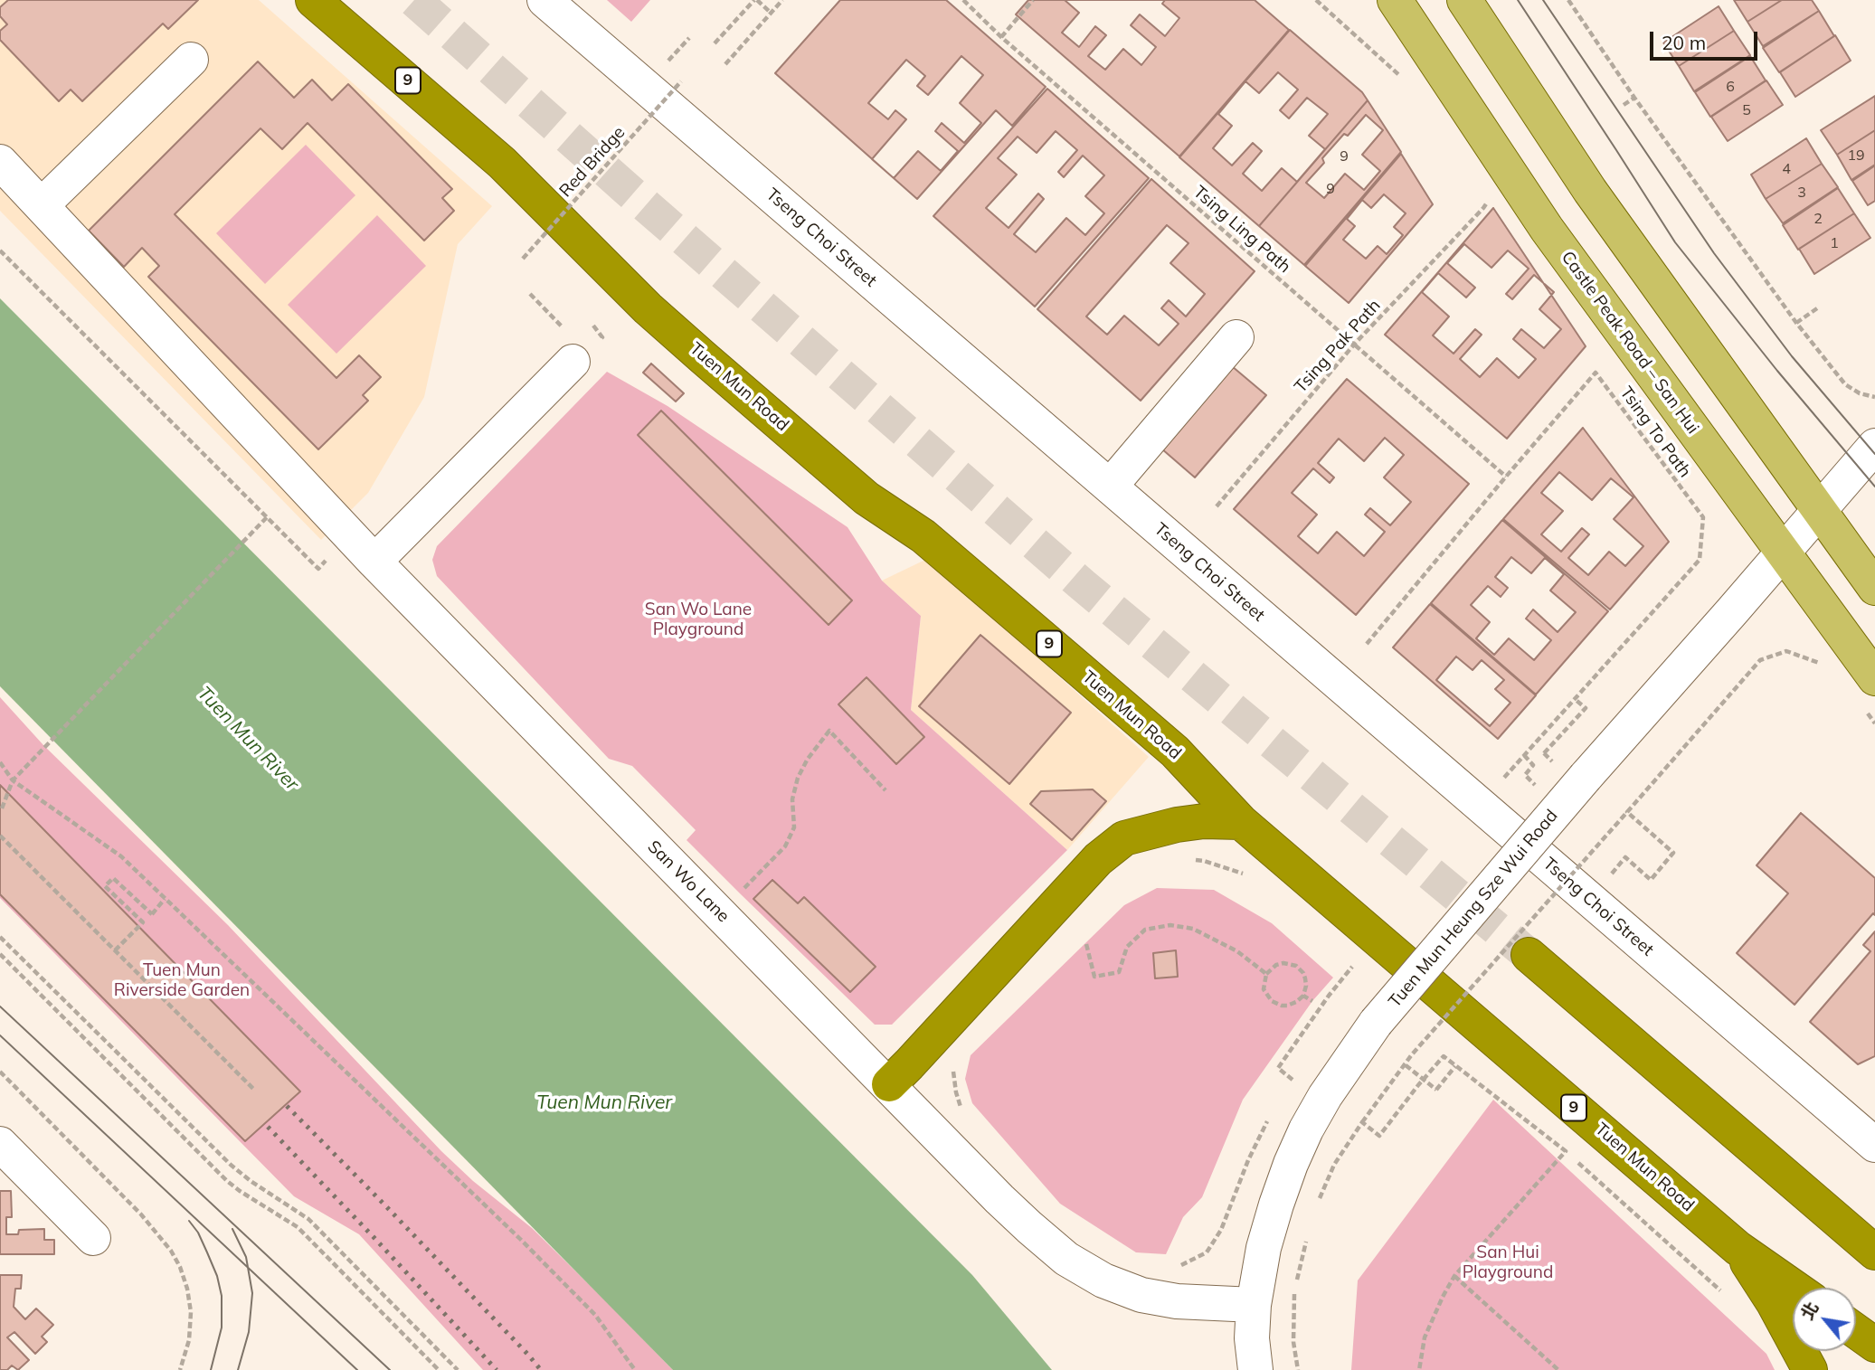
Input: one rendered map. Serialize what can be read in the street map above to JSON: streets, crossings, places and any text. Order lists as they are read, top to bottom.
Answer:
{
  "streets": {
    "highway": ["9", "Tuen Mun Road"],
    "main road": ["Castle Peak Road – San Hui"],
    "street": ["Tseng Choi Street", "San Wo Lane", "Tuen Mun Heung Sze Wui Road"],
    "path": [
      "Red Bridge",
      "Tsing Ling Path",
      "Tsing Pak Path",
      "Tsing To Path"
    ]
  },
  "crossings": [
    ["Tsing Ling Path", "Tsing Pak Path"],
    ["Tsing Ling Path", "Tsing To Path"],
    ["Castle Peak Road – San Hui", "Tuen Mun Heung Sze Wui Road"],
    ["San Wo Lane", "Tuen Mun Heung Sze Wui Road"]
  ],
  "water": ["Tuen Mun River"],
  "parks": ["San Wo Lane Playground", "Tuen Mun Riverside Garden", "San Hui Playground"],
  "house_numbers": [
    "6",
    "5",
    "19",
    "9",
    "4",
    "9",
    "3",
    "2",
    "1"
  ],
  "scale_bar": "20 m",
  "north": "top left"
}
